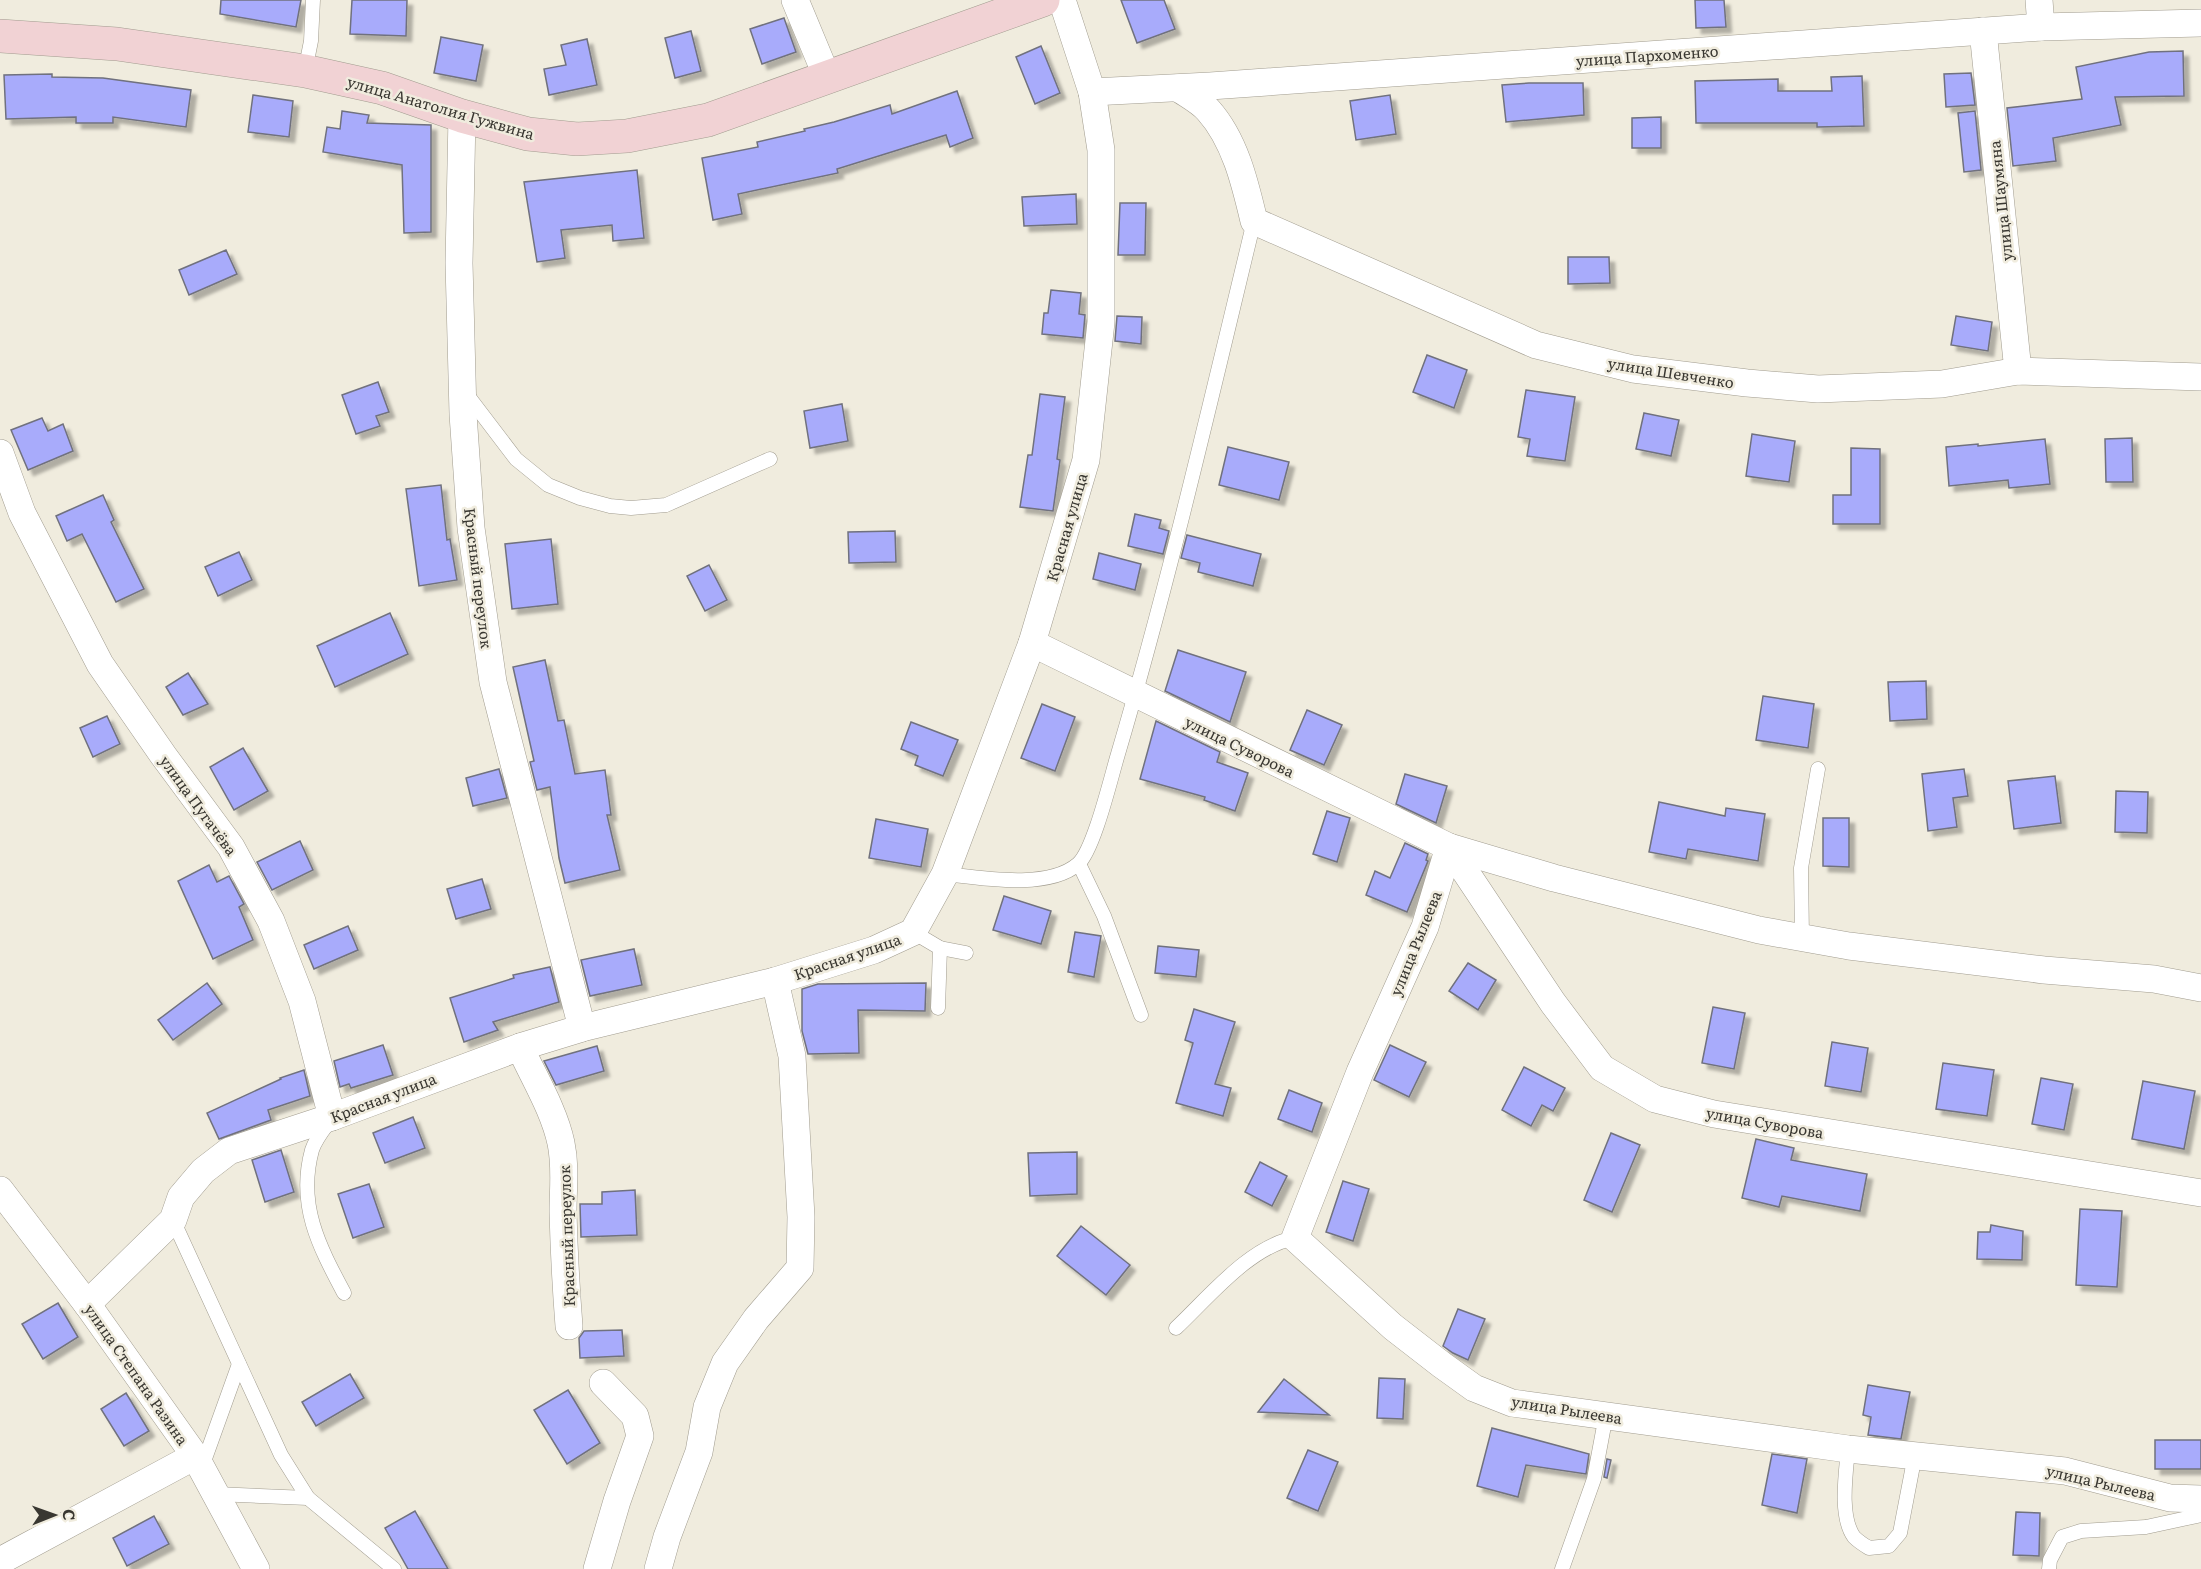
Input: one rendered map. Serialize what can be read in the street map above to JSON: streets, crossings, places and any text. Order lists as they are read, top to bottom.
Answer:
{
  "streets": {
    "street": [
      "улица Пархоменко",
      "улица Анатолия Гужвина",
      "улица Шаумяна",
      "улица Шевченко",
      "Красная улица",
      "Красный переулок",
      "улица Суворова",
      "улица Пугачёва",
      "улица Рылеева",
      "улица Степана Разина"
    ]
  },
  "crossings": [
    ["улица Пархоменко", "улица Шаумяна"],
    ["улица Пархоменко", "Красная улица"],
    ["улица Анатолия Гужвина", "Красный переулок"],
    ["улица Шаумяна", "улица Шевченко"],
    ["Красная улица", "Красный переулок"],
    ["Красная улица", "улица Суворова"],
    ["Красная улица", "улица Пугачёва"],
    ["Красная улица", "улица Степана Разина"],
    ["улица Суворова", "улица Рылеева"]
  ],
  "north": "right"
}
